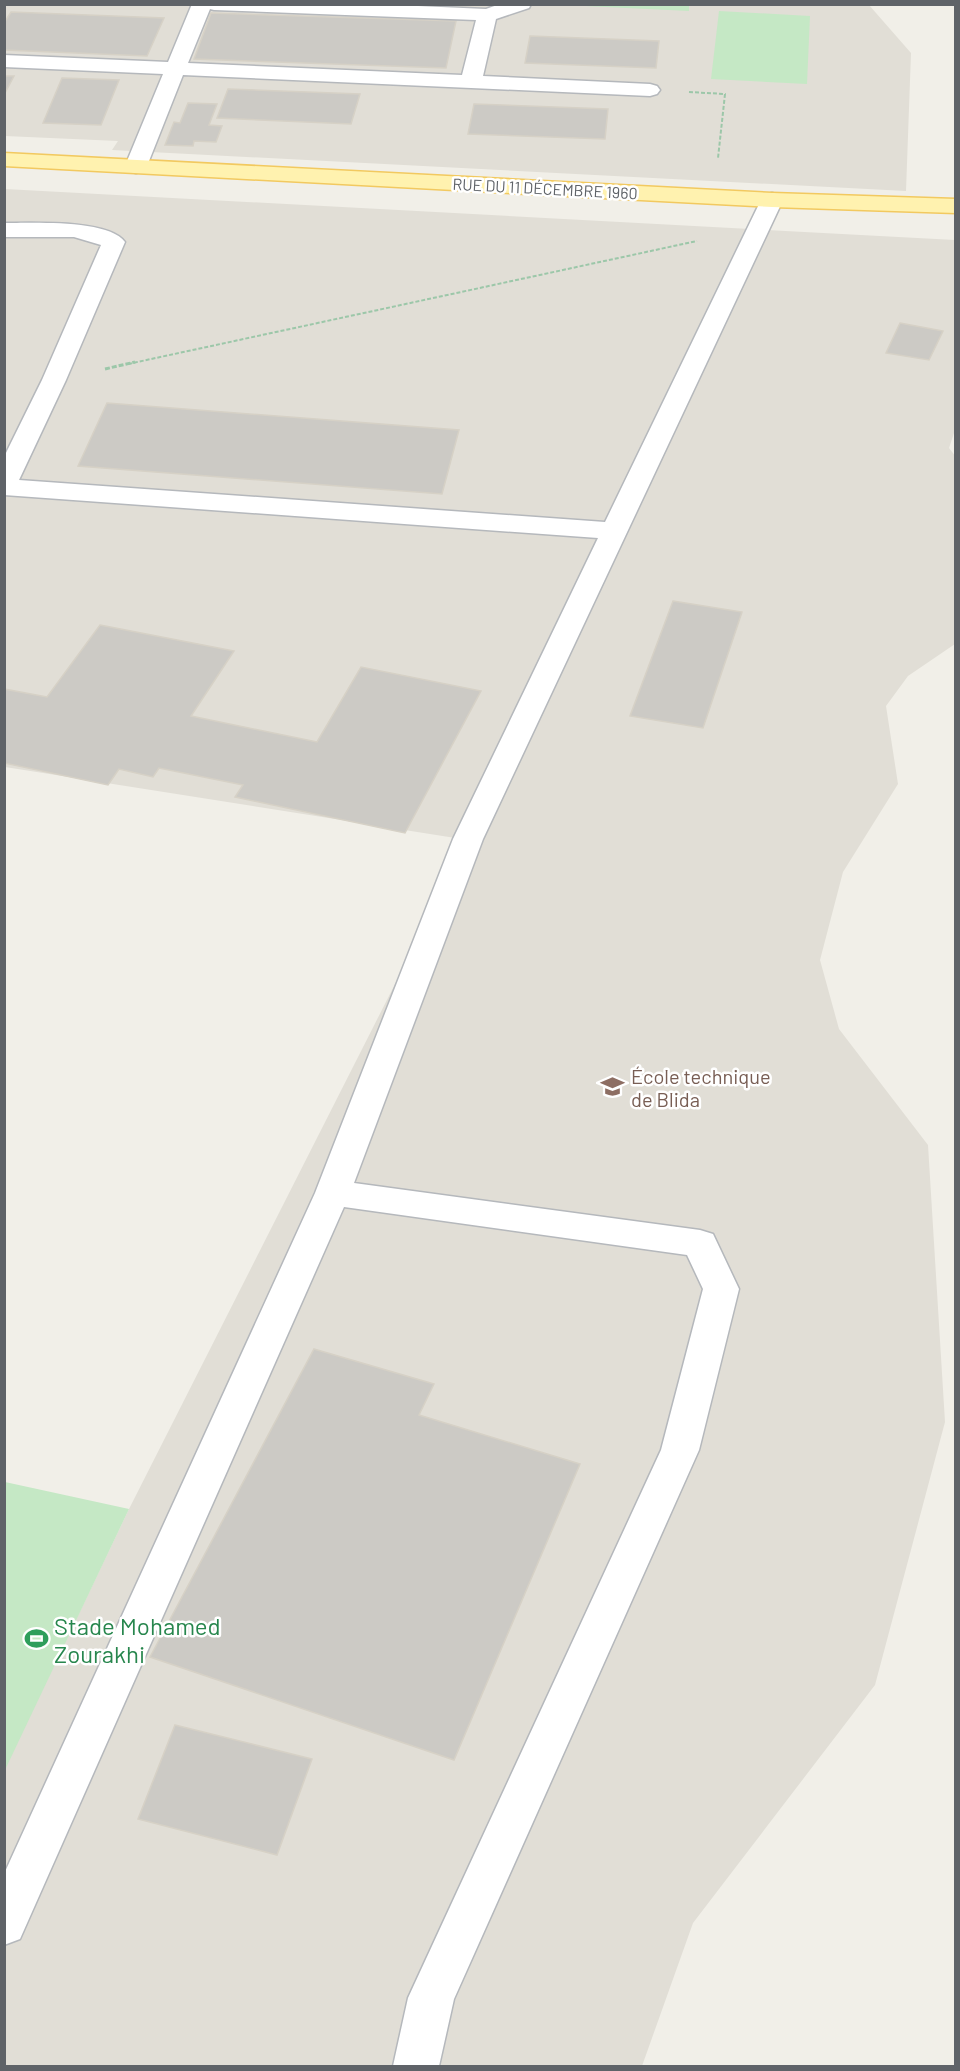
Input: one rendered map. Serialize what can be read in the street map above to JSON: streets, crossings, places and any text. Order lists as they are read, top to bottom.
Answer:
{
  "streets": {
    "main road": ["RUE DU 11 DÉCEMBRE 1960"]
  },
  "places": {
    "school or university": ["École technique de Blida"],
    "sports": ["Stade Mohamed Zourakhi"]
  }
}
